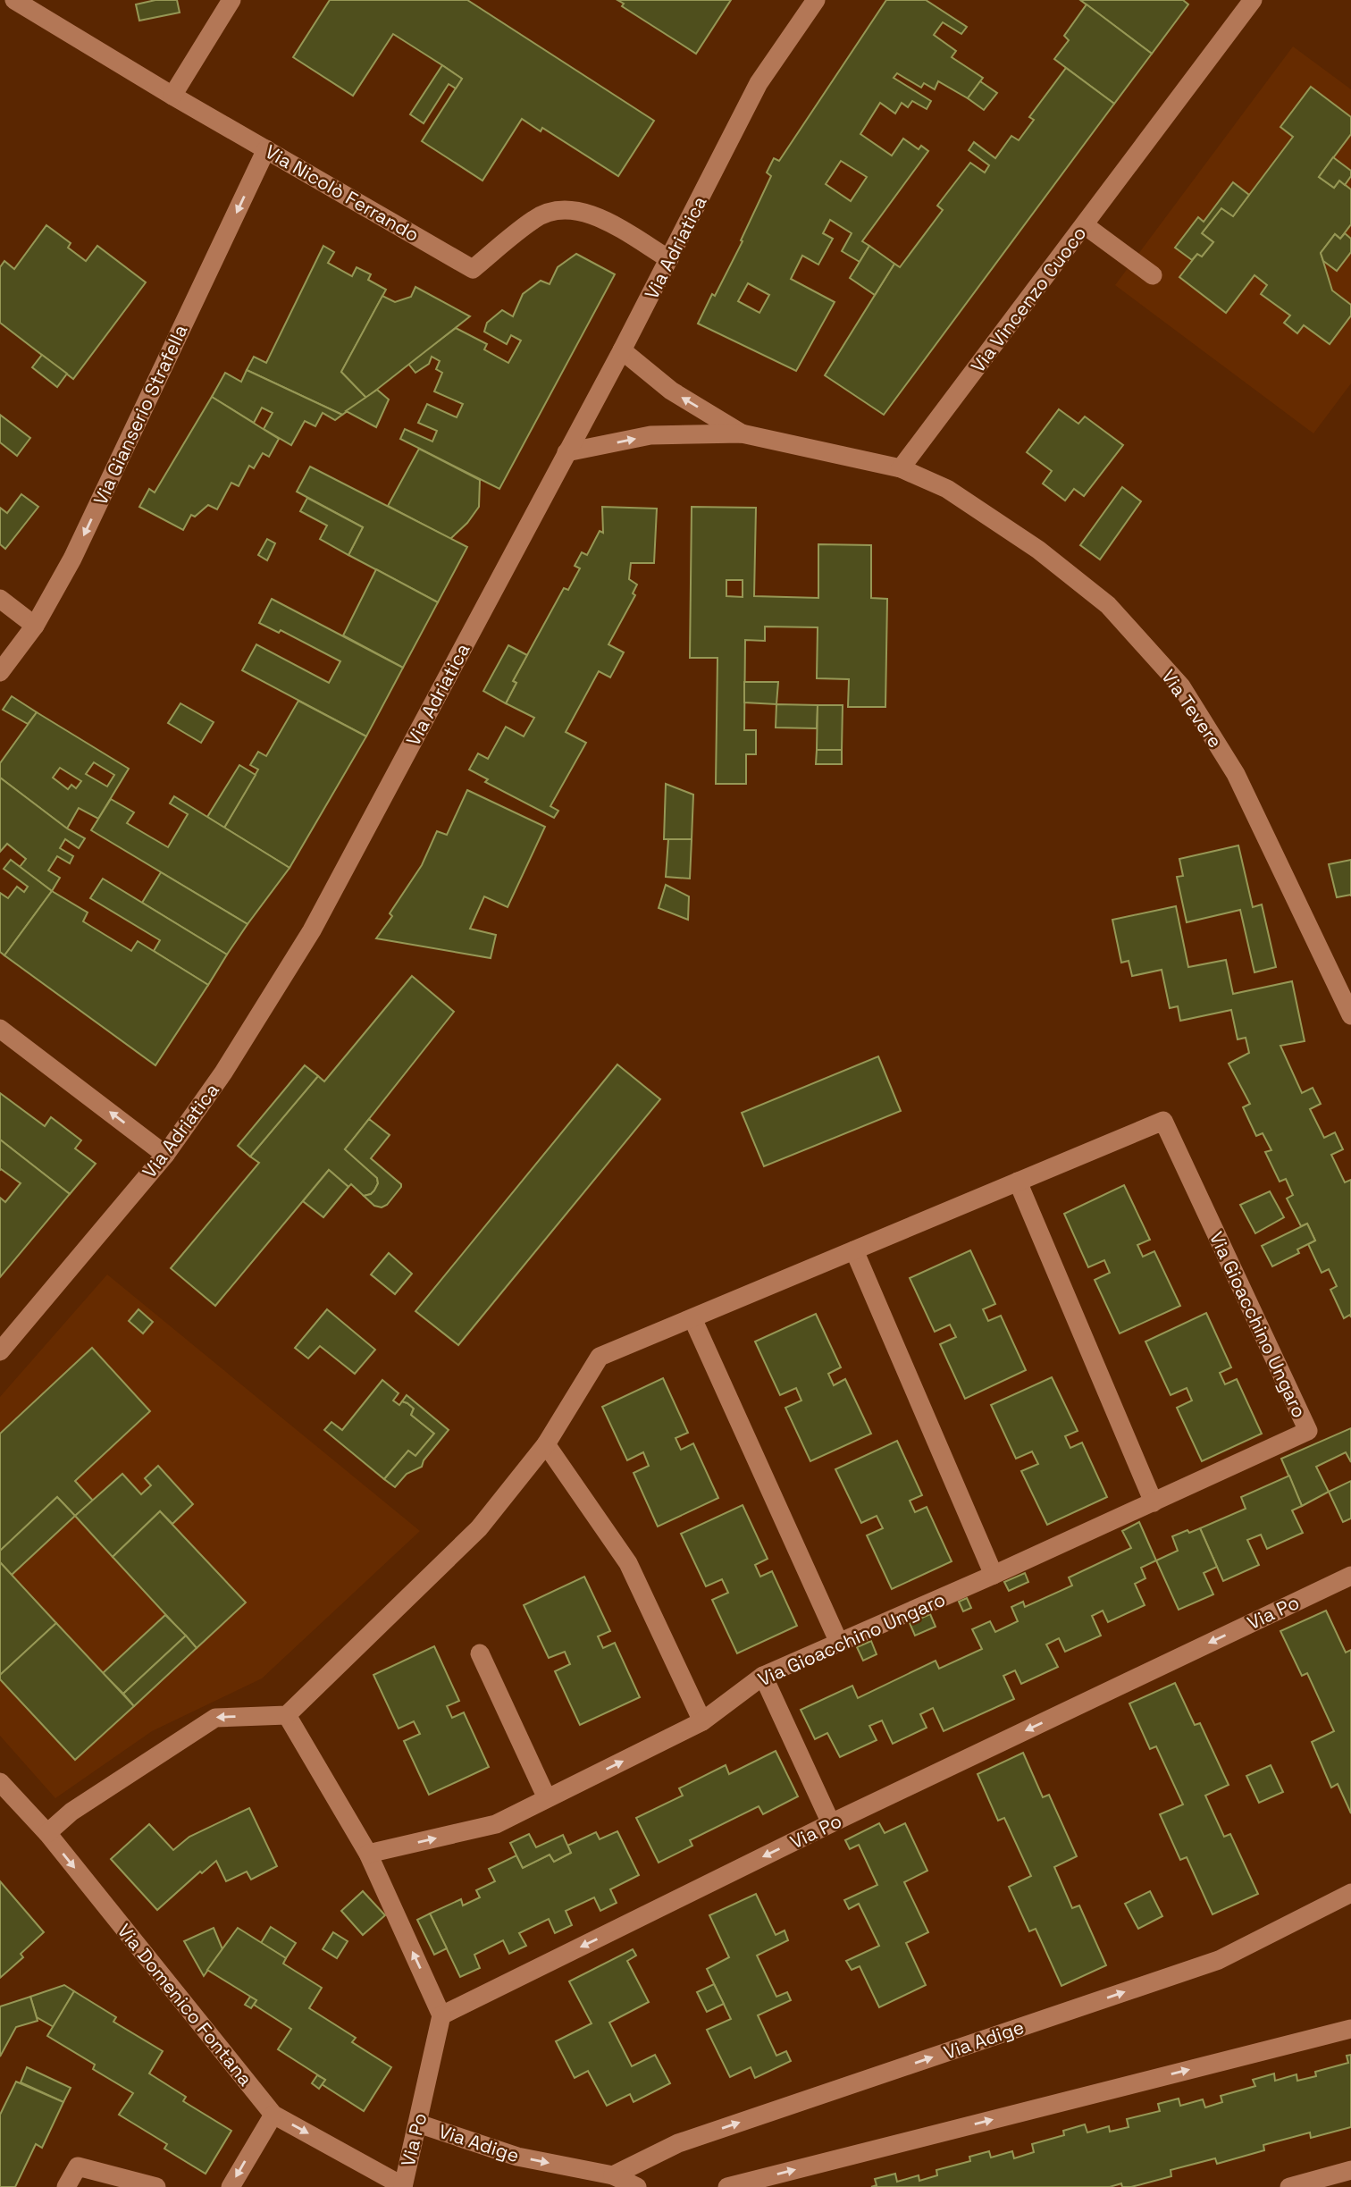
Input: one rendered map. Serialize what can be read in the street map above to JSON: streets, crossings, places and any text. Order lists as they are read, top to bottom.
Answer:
{
  "streets": {
    "street": [
      "Via Nicolò Ferrando",
      "Via Adriatica",
      "Via Vincenzo Cuoco",
      "Via Gianserio Strafella",
      "Via Tevere",
      "Via Gioacchino Ungaro",
      "Via Po",
      "Via Domenico Fontana",
      "Via Adige"
    ]
  },
  "crossings": [
    ["Via Nicolò Ferrando", "Via Adriatica"],
    ["Via Nicolò Ferrando", "Via Gianserio Strafella"],
    ["Via Vincenzo Cuoco", "Via Tevere"],
    ["Via Po", "Via Domenico Fontana"],
    ["Via Po", "Via Adige"]
  ],
  "one_way": ["Via Gianserio Strafella", "Via Po", "Via Domenico Fontana"]
}
